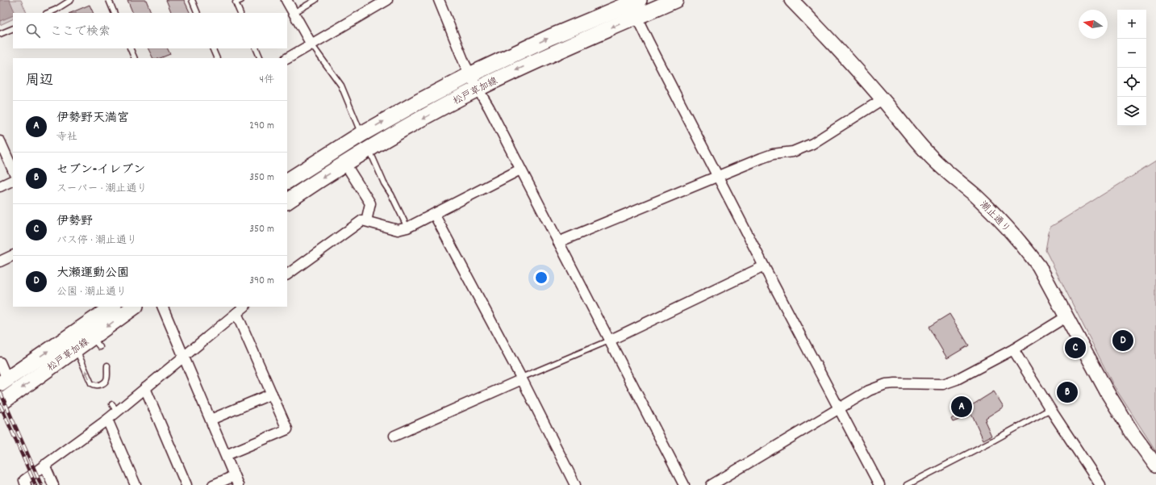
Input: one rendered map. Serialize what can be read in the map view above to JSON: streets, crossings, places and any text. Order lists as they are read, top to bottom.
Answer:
{
  "streets": {
    "main road": ["松戸草加線"],
    "street": ["潮止通り"]
  },
  "north": "left",
  "page": {
    "map_buttons": ["+", "−"],
    "search": "ここで検索",
    "heading": ["周辺", "4件"],
    "list": [
      {
        "mark": "A",
        "name": "伊勢野天満宮",
        "note": "寺社",
        "value": "290 m"
      },
      {
        "mark": "B",
        "name": "セブン-イレブン",
        "note": "スーパー · 潮止通り",
        "value": "350 m"
      },
      {
        "mark": "C",
        "name": "伊勢野",
        "note": "バス停 · 潮止通り",
        "value": "350 m"
      },
      {
        "mark": "D",
        "name": "大瀬運動公園",
        "note": "公園 · 潮止通り",
        "value": "390 m"
      }
    ],
    "pins": [
      "D",
      "C",
      "B",
      "A"
    ]
  }
}
